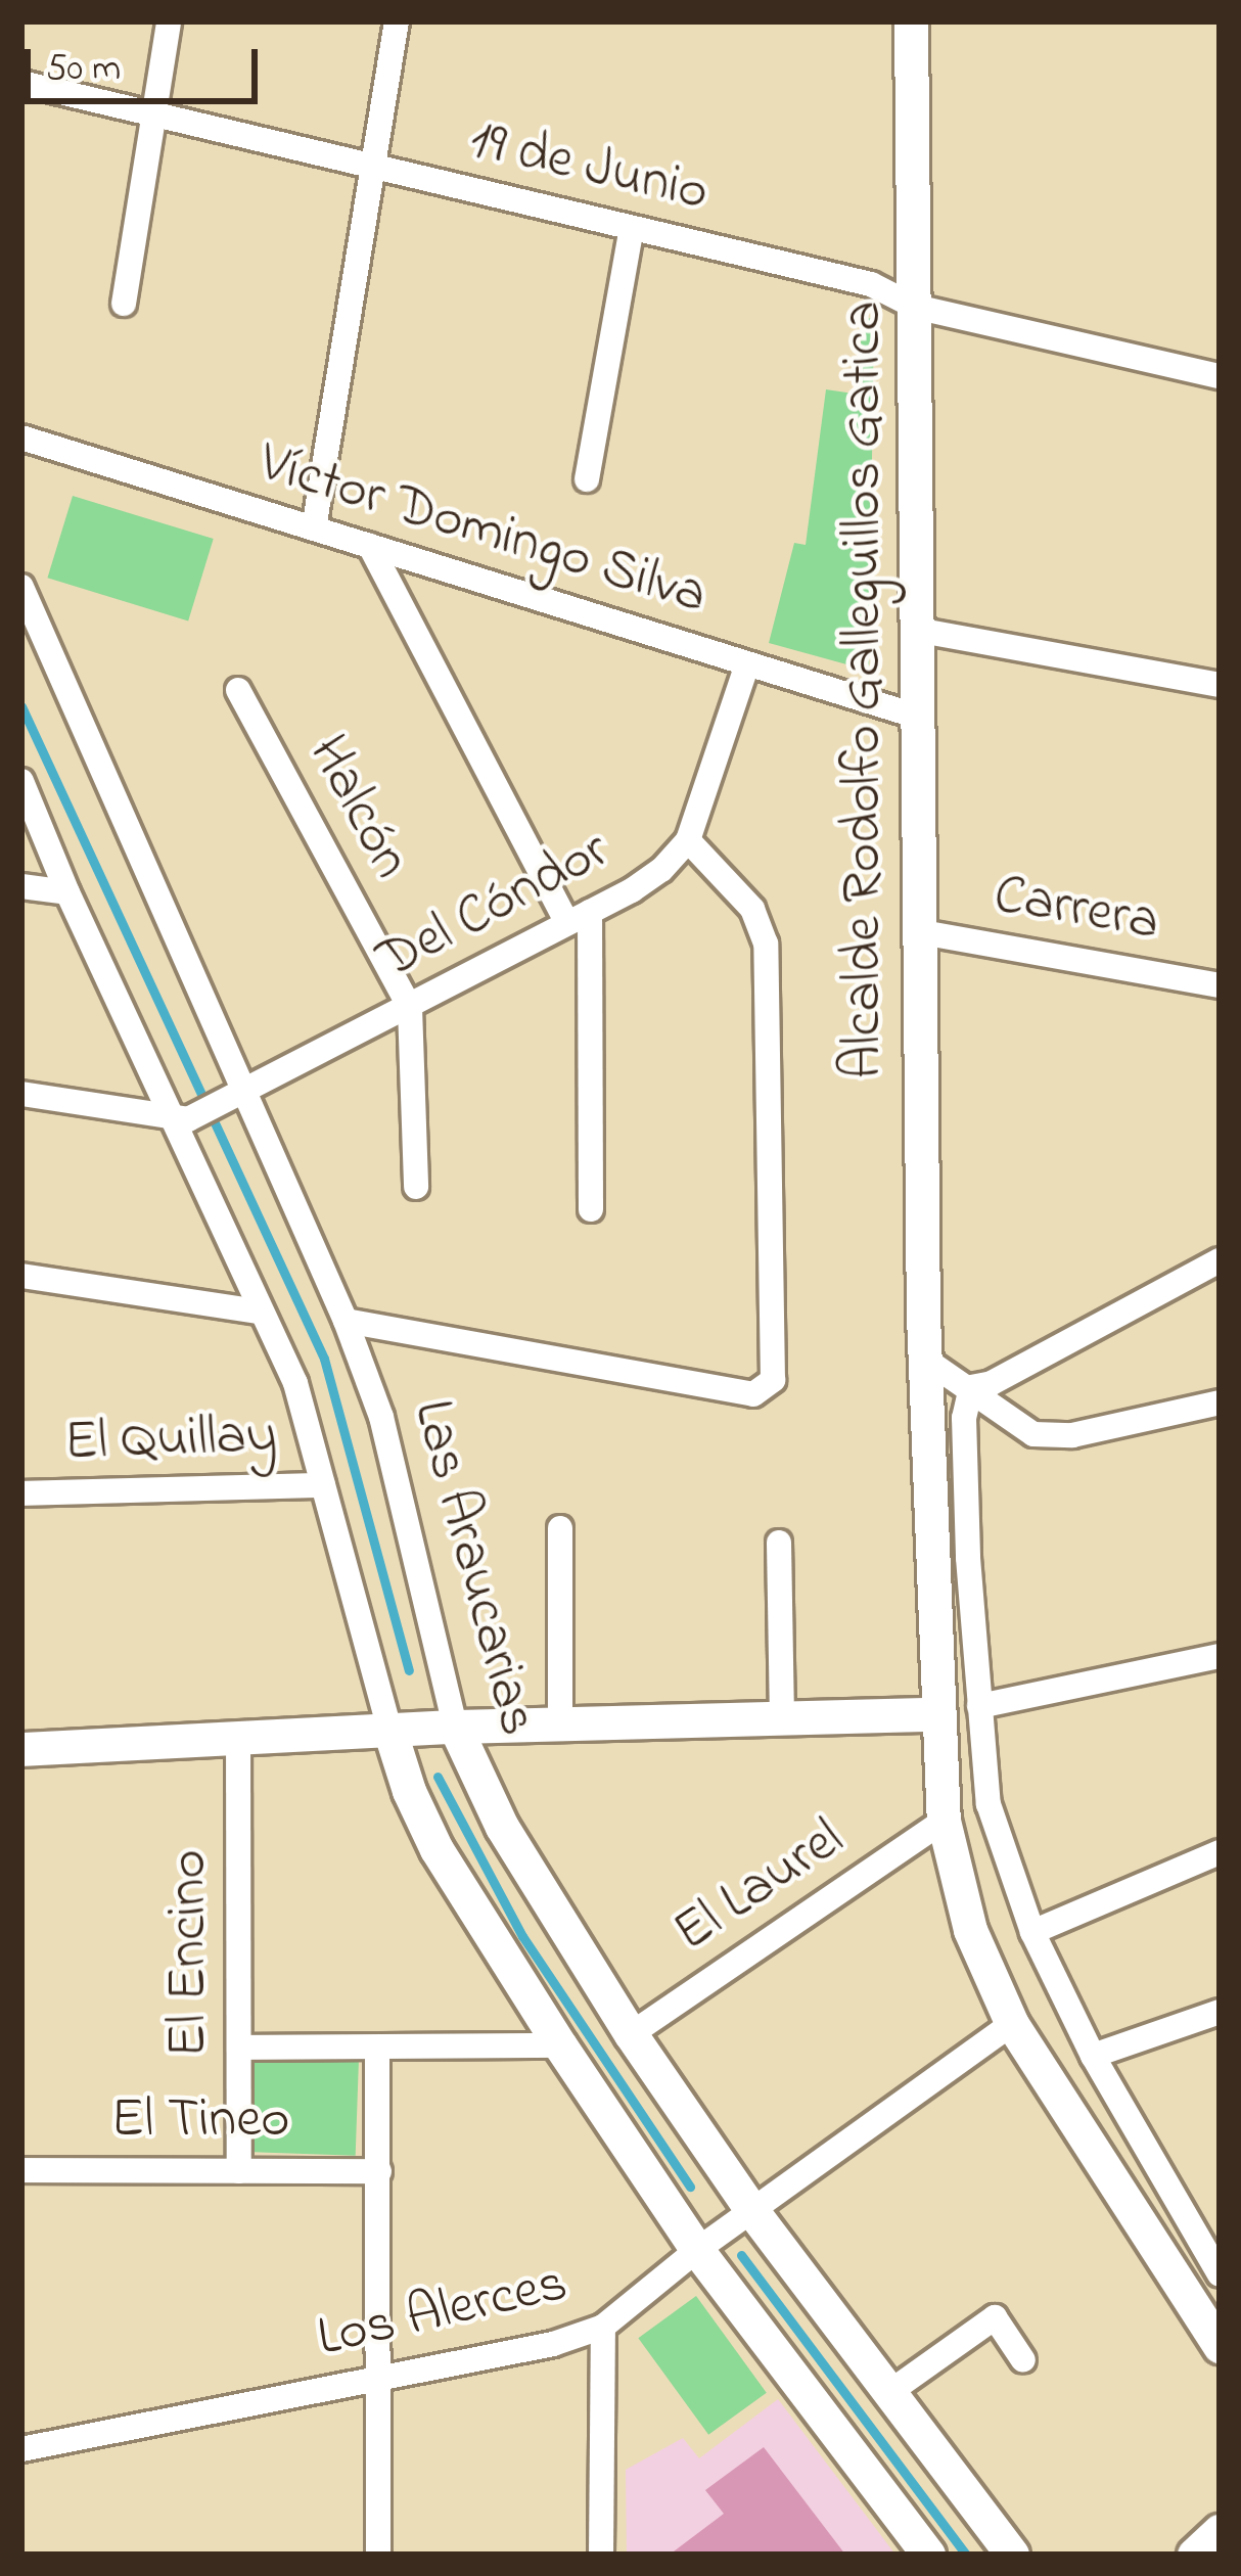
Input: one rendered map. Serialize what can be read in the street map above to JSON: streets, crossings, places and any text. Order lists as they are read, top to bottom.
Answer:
{
  "streets": {
    "street": [
      "19 de Junio",
      "Víctor Domingo Silva",
      "Alcalde Rodolfo Galleguillos Gatica",
      "Halcón",
      "Del Cóndor",
      "Carrera",
      "El Quillay",
      "Las Araucarias",
      "El Laurel",
      "El Encino",
      "El Tineo",
      "Los Alerces"
    ]
  },
  "crossings": [
    ["19 de Junio", "Alcalde Rodolfo Galleguillos Gatica"],
    ["Víctor Domingo Silva", "Alcalde Rodolfo Galleguillos Gatica"],
    ["Víctor Domingo Silva", "Del Cóndor"],
    ["Alcalde Rodolfo Galleguillos Gatica", "Carrera"],
    ["Alcalde Rodolfo Galleguillos Gatica", "El Laurel"],
    ["Alcalde Rodolfo Galleguillos Gatica", "Los Alerces"],
    ["Halcón", "Del Cóndor"],
    ["Del Cóndor", "Las Araucarias"],
    ["Las Araucarias", "El Laurel"],
    ["Las Araucarias", "Los Alerces"],
    ["El Encino", "El Tineo"]
  ],
  "scale_bar": "50 m"
}
